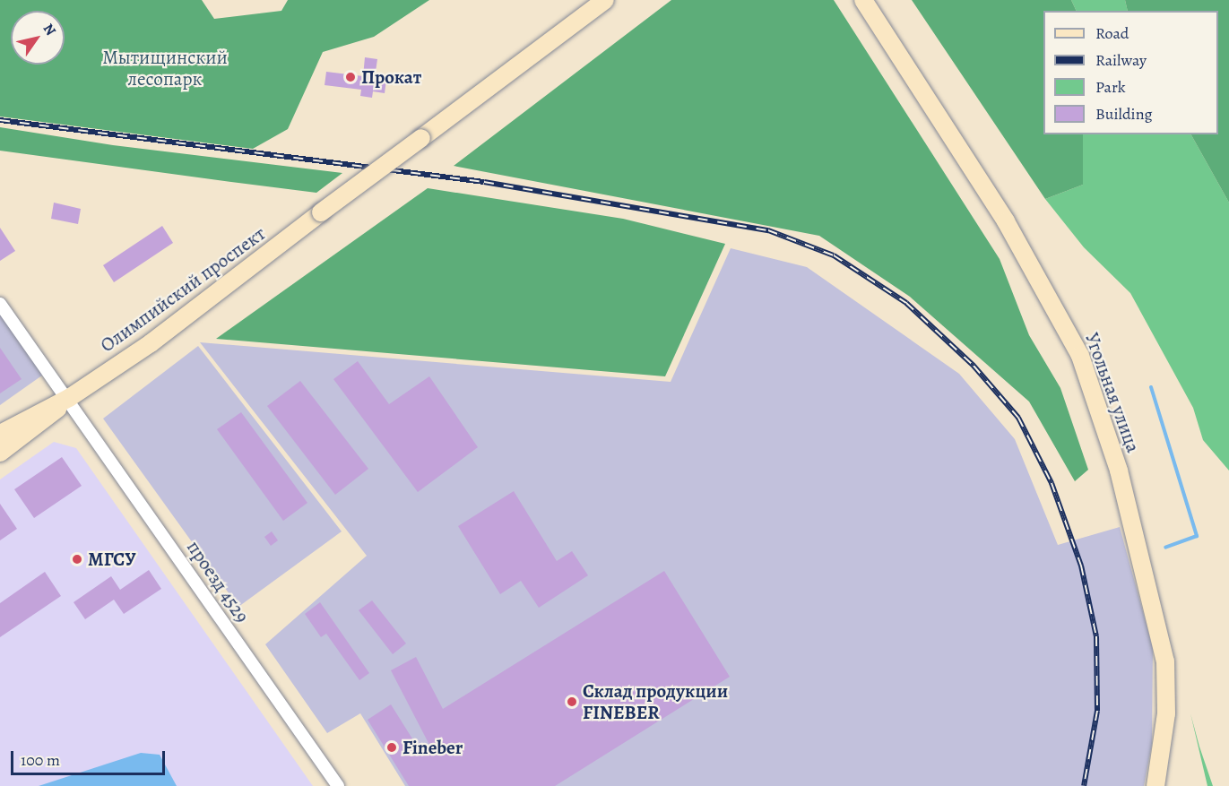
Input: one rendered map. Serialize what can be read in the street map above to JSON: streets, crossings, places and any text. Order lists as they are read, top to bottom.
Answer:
{
  "streets": {
    "street": ["Олимпийский проспект", "Угольная улица", "проезд 4529"]
  },
  "crossings": [
    ["Олимпийский проспект", "проезд 4529"]
  ],
  "parks": ["Мытищинский лесопарк"],
  "places": [
    "Прокат",
    "МГСУ",
    "Склад продукции FINEBER",
    "Fineber"
  ],
  "legend": [
    "Road",
    "Railway",
    "Park",
    "Building"
  ],
  "scale_bar": "100 m",
  "north": "top right"
}
